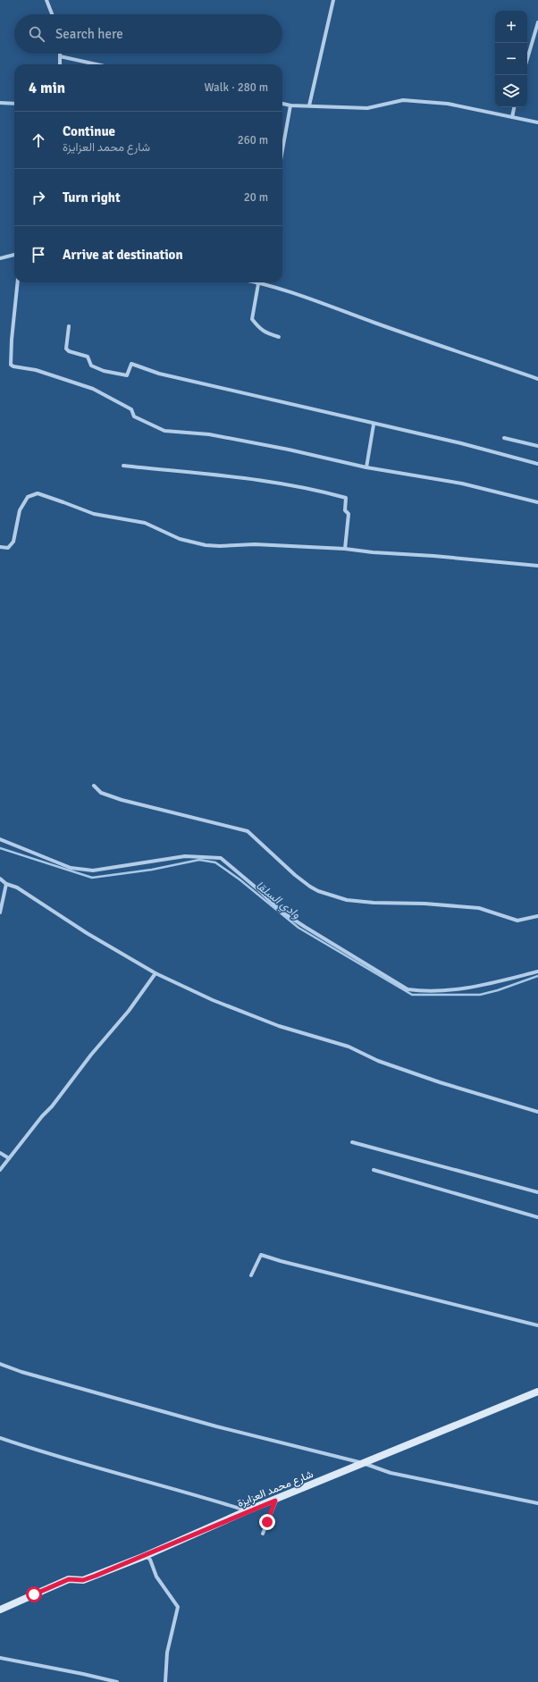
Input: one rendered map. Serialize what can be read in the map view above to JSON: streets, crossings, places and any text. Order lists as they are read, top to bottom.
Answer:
{
  "streets": {
    "main road": ["شارع محمد العزايزة"]
  },
  "water": ["وادي السلقا"],
  "page": {
    "map_buttons": ["+", "−"],
    "search": "Search here",
    "heading": ["4 min", "Walk · 280 m"],
    "list": [
      ["Continue", "شارع محمد العزايزة", "260 m"],
      ["Turn right", "20 m"],
      "Arrive at destination"
    ]
  }
}
